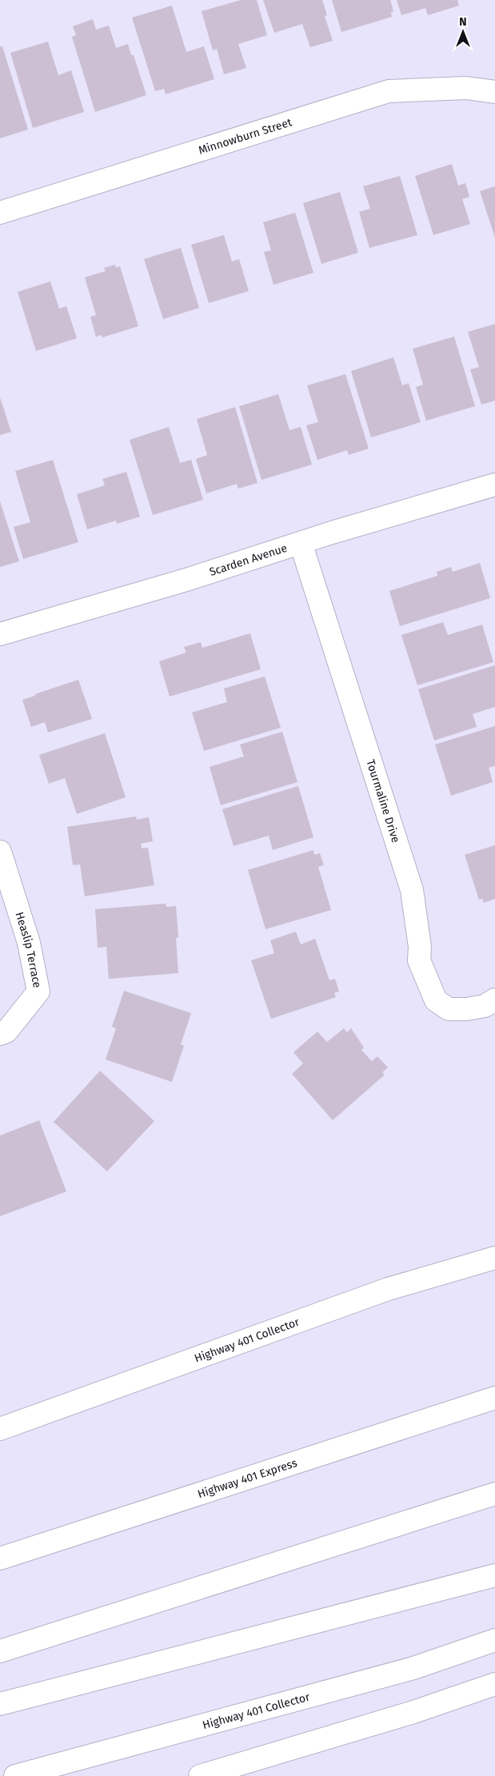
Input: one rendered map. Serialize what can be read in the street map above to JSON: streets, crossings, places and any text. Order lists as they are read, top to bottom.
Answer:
{
  "streets": {
    "main road": [
      "Minnowburn Street",
      "Scarden Avenue",
      "Tourmaline Drive",
      "Heaslip Terrace",
      "Highway 401 Collector",
      "Highway 401 Express"
    ]
  },
  "crossings": [
    ["Scarden Avenue", "Tourmaline Drive"]
  ],
  "north": "top"
}
